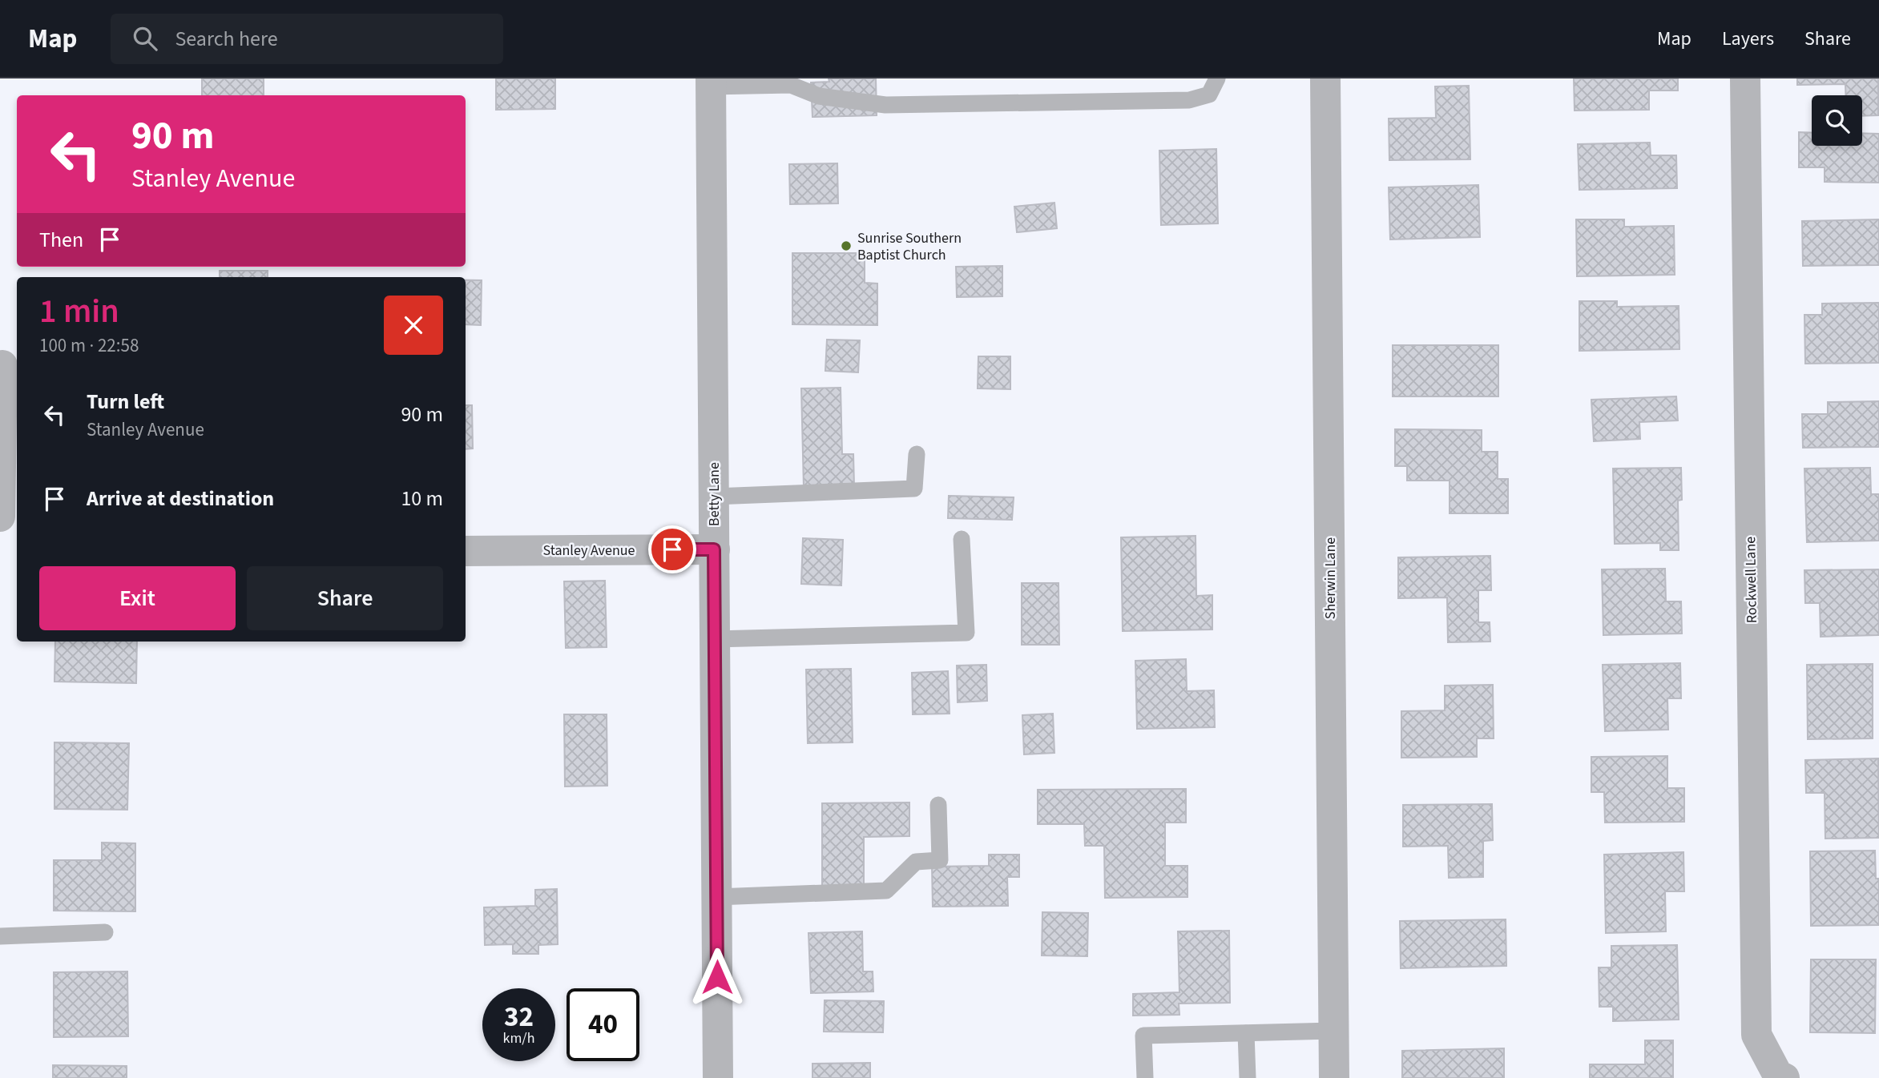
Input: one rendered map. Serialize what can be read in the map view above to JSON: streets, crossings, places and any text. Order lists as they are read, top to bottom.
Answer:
{
  "streets": {
    "street": [
      "Betty Lane",
      "Stanley Avenue",
      "Sherwin Lane",
      "Rockwell Lane"
    ]
  },
  "crossings": [
    ["Betty Lane", "Stanley Avenue"]
  ],
  "places": ["Sunrise Southern Baptist Church"],
  "page": {
    "header": "Map",
    "search": "Search here",
    "nav": ["Map", "Layers", "Share"],
    "turn": ["90 m", "Stanley Avenue"],
    "then": "Then",
    "heading": ["1 min", "100 m · 22:58"],
    "list": [
      {
        "name": "Turn left",
        "note": "Stanley Avenue",
        "value": "90 m"
      },
      {
        "name": "Arrive at destination",
        "value": "10 m"
      }
    ],
    "buttons": ["Exit", "Share"],
    "speed": "32 km/h",
    "limit": "40"
  }
}
